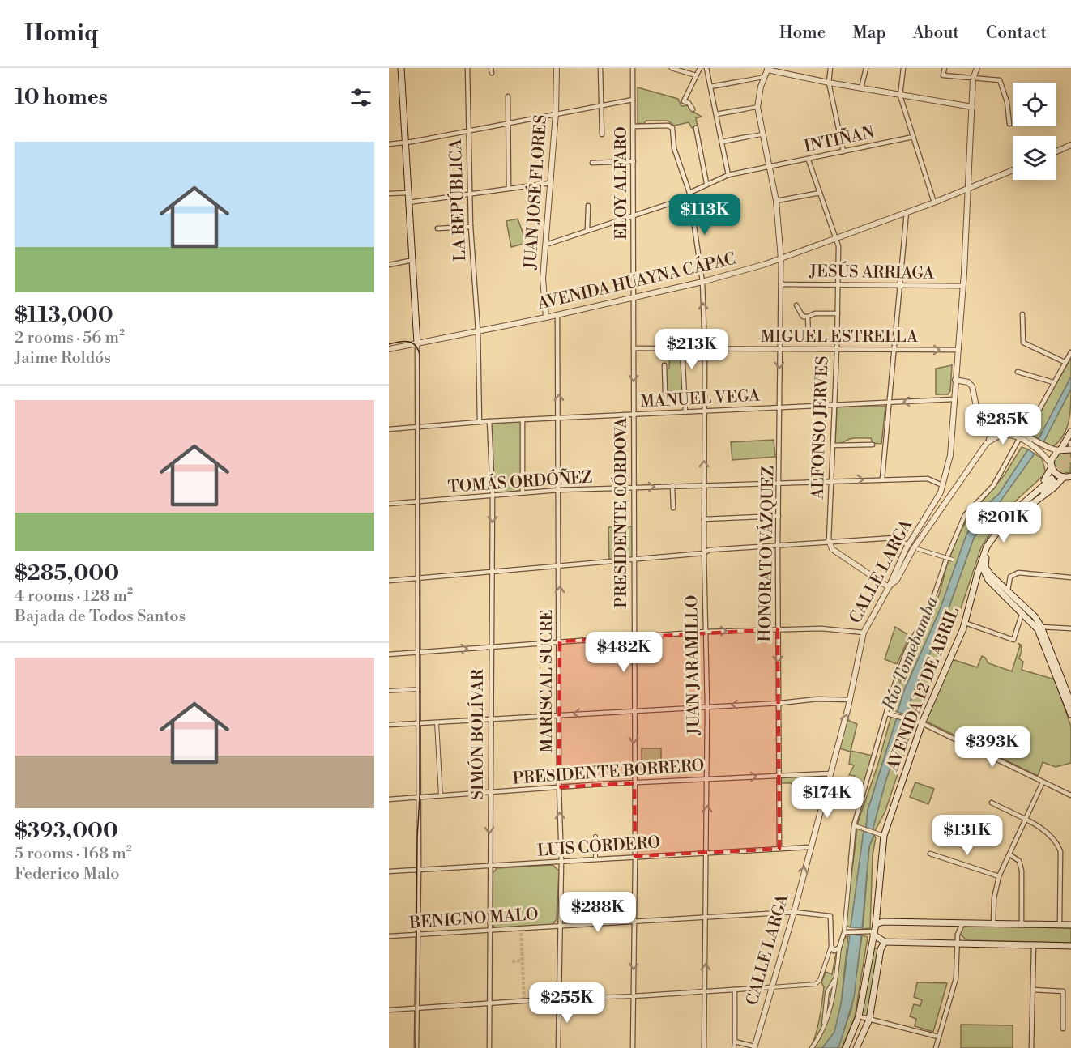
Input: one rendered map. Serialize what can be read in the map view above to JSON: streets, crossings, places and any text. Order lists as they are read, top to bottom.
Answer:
{
  "streets": {
    "main road": ["AVENIDA 12 DE ABRIL"],
    "street": [
      "INTIÑAN",
      "ELOY ALFARO",
      "JUAN JOSÉ FLORES",
      "LA REPÚBLICA",
      "JESÚS ARRIAGA",
      "AVENIDA HUAYNA CÁPAC",
      "MIGUEL ESTRELLA",
      "MANUEL VEGA",
      "ALFONSO JERVES",
      "TOMÁS ORDÓÑEZ",
      "PRESIDENTE CÓRDOVA",
      "HONORATO VÁZQUEZ",
      "CALLE LARGA",
      "JUAN JARAMILLO",
      "MARISCAL SUCRE",
      "SIMÓN BOLÍVAR",
      "PRESIDENTE BORRERO",
      "LUIS CORDERO",
      "BENIGNO MALO"
    ]
  },
  "crossings": [
    ["INTIÑAN", "ELOY ALFARO"],
    ["INTIÑAN", "JUAN JOSÉ FLORES"],
    ["INTIÑAN", "JUAN JARAMILLO"],
    ["ELOY ALFARO", "AVENIDA HUAYNA CÁPAC"],
    ["ELOY ALFARO", "PRESIDENTE CÓRDOVA"],
    ["ELOY ALFARO", "JUAN JARAMILLO"],
    ["JUAN JOSÉ FLORES", "AVENIDA HUAYNA CÁPAC"],
    ["LA REPÚBLICA", "AVENIDA HUAYNA CÁPAC"],
    ["JESÚS ARRIAGA", "ALFONSO JERVES"],
    ["JESÚS ARRIAGA", "HONORATO VÁZQUEZ"],
    ["JESÚS ARRIAGA", "CALLE LARGA"],
    ["AVENIDA HUAYNA CÁPAC", "ALFONSO JERVES"],
    ["AVENIDA HUAYNA CÁPAC", "PRESIDENTE CÓRDOVA"],
    ["AVENIDA HUAYNA CÁPAC", "HONORATO VÁZQUEZ"],
    ["AVENIDA HUAYNA CÁPAC", "CALLE LARGA"],
    ["AVENIDA HUAYNA CÁPAC", "JUAN JARAMILLO"],
    ["AVENIDA HUAYNA CÁPAC", "MARISCAL SUCRE"],
    ["MIGUEL ESTRELLA", "ALFONSO JERVES"],
    ["MIGUEL ESTRELLA", "PRESIDENTE CÓRDOVA"],
    ["MIGUEL ESTRELLA", "HONORATO VÁZQUEZ"],
    ["MIGUEL ESTRELLA", "CALLE LARGA"],
    ["MIGUEL ESTRELLA", "JUAN JARAMILLO"],
    ["MANUEL VEGA", "ALFONSO JERVES"],
    ["MANUEL VEGA", "PRESIDENTE CÓRDOVA"],
    ["MANUEL VEGA", "HONORATO VÁZQUEZ"],
    ["MANUEL VEGA", "CALLE LARGA"],
    ["MANUEL VEGA", "JUAN JARAMILLO"],
    ["MANUEL VEGA", "MARISCAL SUCRE"],
    ["MANUEL VEGA", "SIMÓN BOLÍVAR"],
    ["ALFONSO JERVES", "TOMÁS ORDÓÑEZ"],
    ["TOMÁS ORDÓÑEZ", "PRESIDENTE CÓRDOVA"],
    ["TOMÁS ORDÓÑEZ", "HONORATO VÁZQUEZ"],
    ["TOMÁS ORDÓÑEZ", "CALLE LARGA"],
    ["TOMÁS ORDÓÑEZ", "JUAN JARAMILLO"],
    ["TOMÁS ORDÓÑEZ", "MARISCAL SUCRE"],
    ["TOMÁS ORDÓÑEZ", "SIMÓN BOLÍVAR"],
    ["PRESIDENTE CÓRDOVA", "PRESIDENTE BORRERO"],
    ["PRESIDENTE CÓRDOVA", "LUIS CORDERO"],
    ["PRESIDENTE CÓRDOVA", "BENIGNO MALO"],
    ["HONORATO VÁZQUEZ", "PRESIDENTE BORRERO"],
    ["HONORATO VÁZQUEZ", "LUIS CORDERO"],
    ["CALLE LARGA", "PRESIDENTE BORRERO"],
    ["CALLE LARGA", "LUIS CORDERO"],
    ["CALLE LARGA", "BENIGNO MALO"],
    ["JUAN JARAMILLO", "PRESIDENTE BORRERO"],
    ["JUAN JARAMILLO", "LUIS CORDERO"],
    ["JUAN JARAMILLO", "BENIGNO MALO"],
    ["MARISCAL SUCRE", "PRESIDENTE BORRERO"],
    ["MARISCAL SUCRE", "LUIS CORDERO"],
    ["MARISCAL SUCRE", "BENIGNO MALO"],
    ["SIMÓN BOLÍVAR", "PRESIDENTE BORRERO"],
    ["SIMÓN BOLÍVAR", "LUIS CORDERO"],
    ["SIMÓN BOLÍVAR", "BENIGNO MALO"]
  ],
  "water": ["Río Tomebamba"],
  "page": {
    "header": "Homiq",
    "nav": [
      "Home",
      "Map",
      "About",
      "Contact"
    ],
    "heading": "10 homes",
    "list": [
      {
        "name": "$113,000",
        "note": "2 rooms · 56 m² · Jaime Roldós"
      },
      {
        "name": "$285,000",
        "note": "4 rooms · 128 m² · Bajada de Todos Santos"
      },
      {
        "name": "$393,000",
        "note": "5 rooms · 168 m² · Federico Malo"
      }
    ],
    "price": [
      "$113K",
      "$213K",
      "$285K",
      "$201K",
      "$482K",
      "$393K",
      "$174K",
      "$131K",
      "$288K",
      "$255K"
    ]
  }
}
